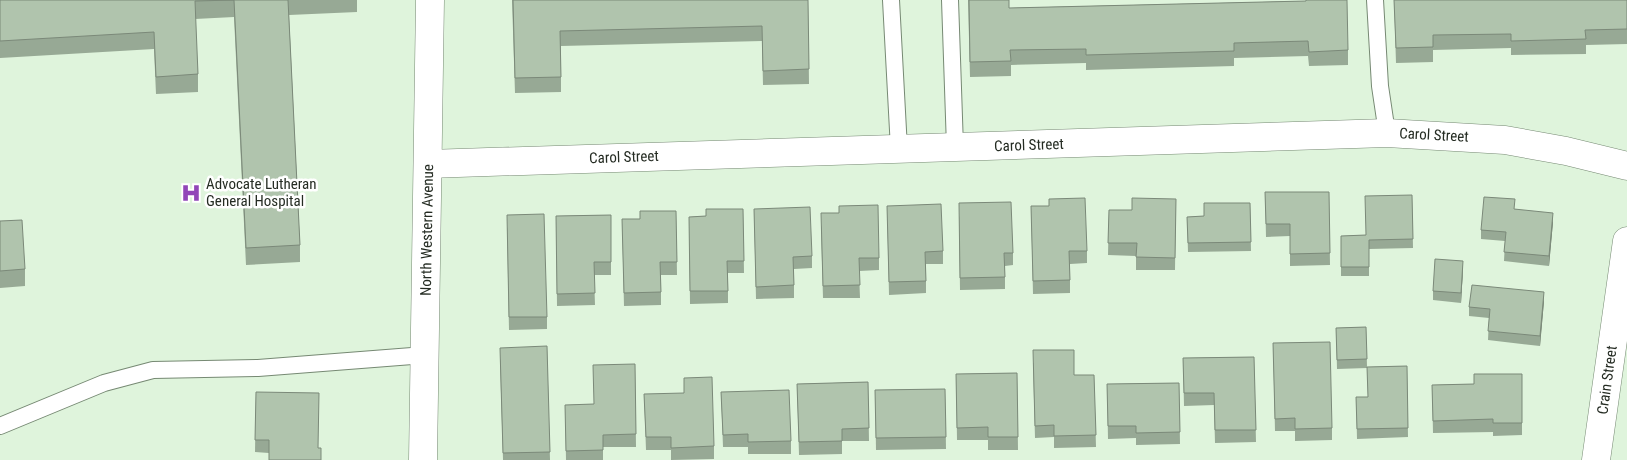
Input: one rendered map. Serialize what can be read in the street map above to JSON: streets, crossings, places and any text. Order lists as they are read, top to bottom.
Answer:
{
  "streets": {
    "street": ["Carol Street", "North Western Avenue", "Crain Street"]
  },
  "crossings": [
    ["Carol Street", "North Western Avenue"]
  ],
  "places": {
    "hospital": ["Advocate Lutheran General Hospital"]
  }
}
